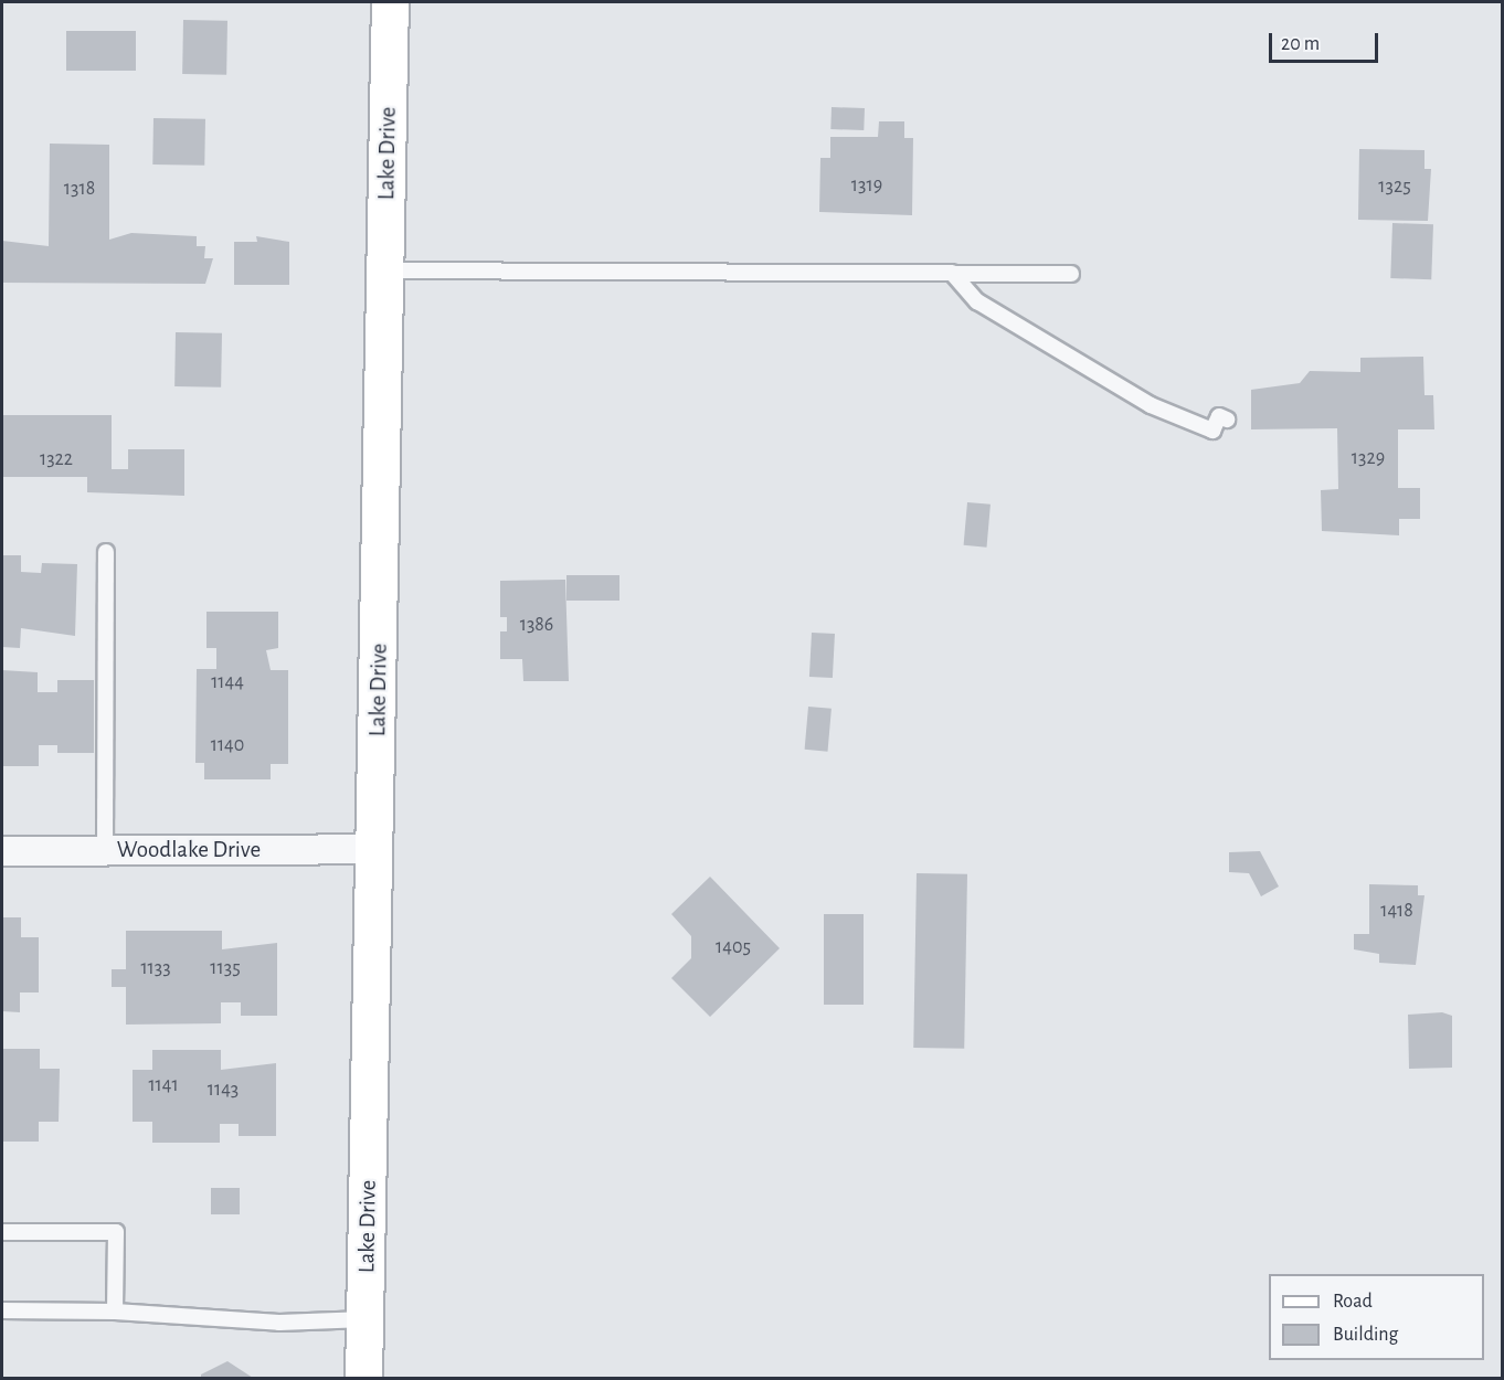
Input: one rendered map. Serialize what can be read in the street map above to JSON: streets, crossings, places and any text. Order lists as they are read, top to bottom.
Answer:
{
  "streets": {
    "main road": ["Lake Drive"],
    "street": ["Woodlake Drive"]
  },
  "crossings": [
    ["Lake Drive", "Woodlake Drive"]
  ],
  "house_numbers": [
    "1319",
    "1325",
    "1318",
    "1329",
    "1322",
    "1386",
    "1144",
    "1140",
    "1418",
    "1405",
    "1133",
    "1135",
    "1141",
    "1143"
  ],
  "legend": ["Road", "Building"],
  "scale_bar": "20 m"
}
